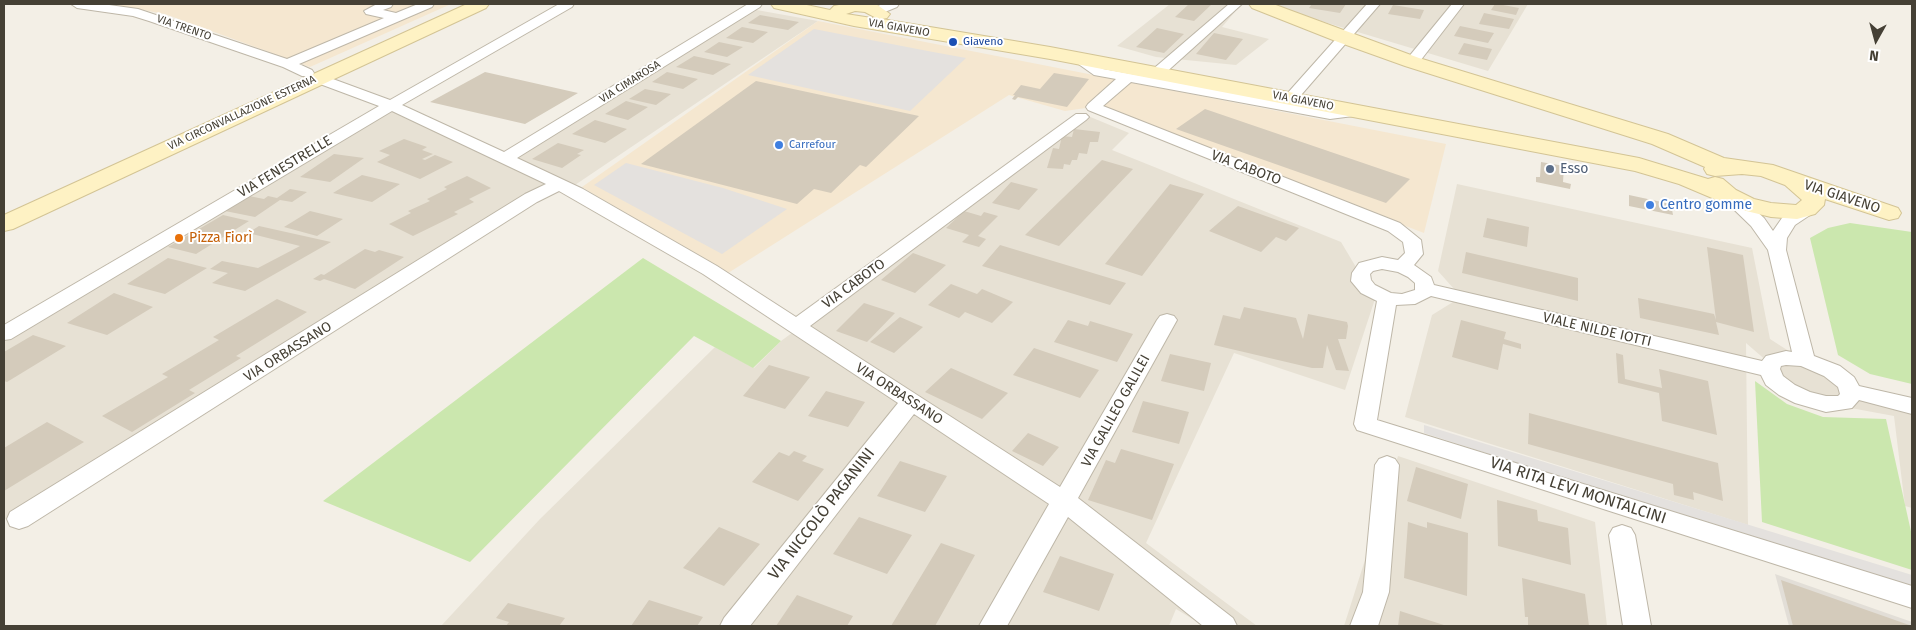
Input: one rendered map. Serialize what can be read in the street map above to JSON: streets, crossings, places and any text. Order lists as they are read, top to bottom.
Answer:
{
  "streets": {
    "main road": ["VIA GIAVENO", "VIA CIRCONVALLAZIONE ESTERNA"],
    "street": [
      "VIA TRENTO",
      "VIA CIMAROSA",
      "VIA FENESTRELLE",
      "VIA CABOTO",
      "VIALE NILDE IOTTI",
      "VIA ORBASSANO",
      "VIA GALILEO GALILEI",
      "VIA RITA LEVI MONTALCINI",
      "VIA NICCOLÒ PAGANINI"
    ]
  },
  "crossings": [
    ["VIA TRENTO", "VIA CIRCONVALLAZIONE ESTERNA"],
    ["VIA TRENTO", "VIA ORBASSANO"],
    ["VIA CIMAROSA", "VIA ORBASSANO"],
    ["VIA CIRCONVALLAZIONE ESTERNA", "VIA ORBASSANO"],
    ["VIA FENESTRELLE", "VIA ORBASSANO"],
    ["VIA CABOTO", "VIA ORBASSANO"],
    ["VIA ORBASSANO", "VIA GALILEO GALILEI"],
    ["VIA ORBASSANO", "VIA NICCOLÒ PAGANINI"]
  ],
  "places": [
    "Giaveno",
    "Carrefour",
    "Esso",
    "Centro gomme",
    "Pizza Fiorì"
  ],
  "north": "bottom"
}
